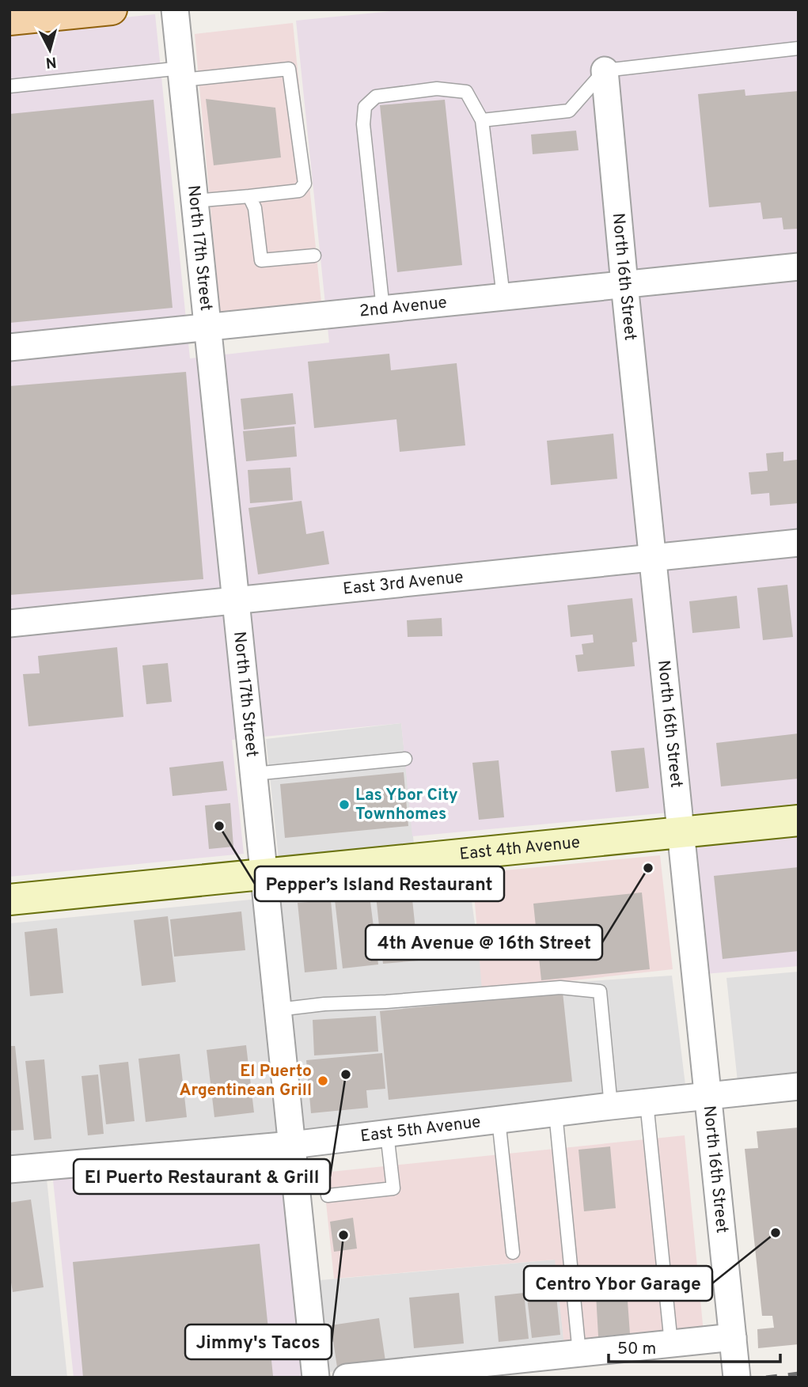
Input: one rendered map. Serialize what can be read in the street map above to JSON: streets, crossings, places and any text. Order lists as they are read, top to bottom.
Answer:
{
  "streets": {
    "street": [
      "North 17th Street",
      "North 16th Street",
      "2nd Avenue",
      "East 3rd Avenue",
      "East 4th Avenue",
      "East 5th Avenue"
    ]
  },
  "crossings": [
    ["North 17th Street", "2nd Avenue"],
    ["North 17th Street", "East 3rd Avenue"],
    ["North 17th Street", "East 4th Avenue"],
    ["North 17th Street", "East 5th Avenue"],
    ["North 16th Street", "2nd Avenue"],
    ["North 16th Street", "East 3rd Avenue"],
    ["North 16th Street", "East 4th Avenue"],
    ["North 16th Street", "East 5th Avenue"]
  ],
  "places": [
    "Las Ybor City Townhomes",
    "Pepper’s Island Restaurant",
    "4th Avenue @ 16th Street",
    "El Puerto Restaurant & Grill",
    "El Puerto Argentinean Grill",
    "Centro Ybor Garage",
    "Jimmy's Tacos"
  ],
  "scale_bar": "50 m",
  "north": "bottom"
}
